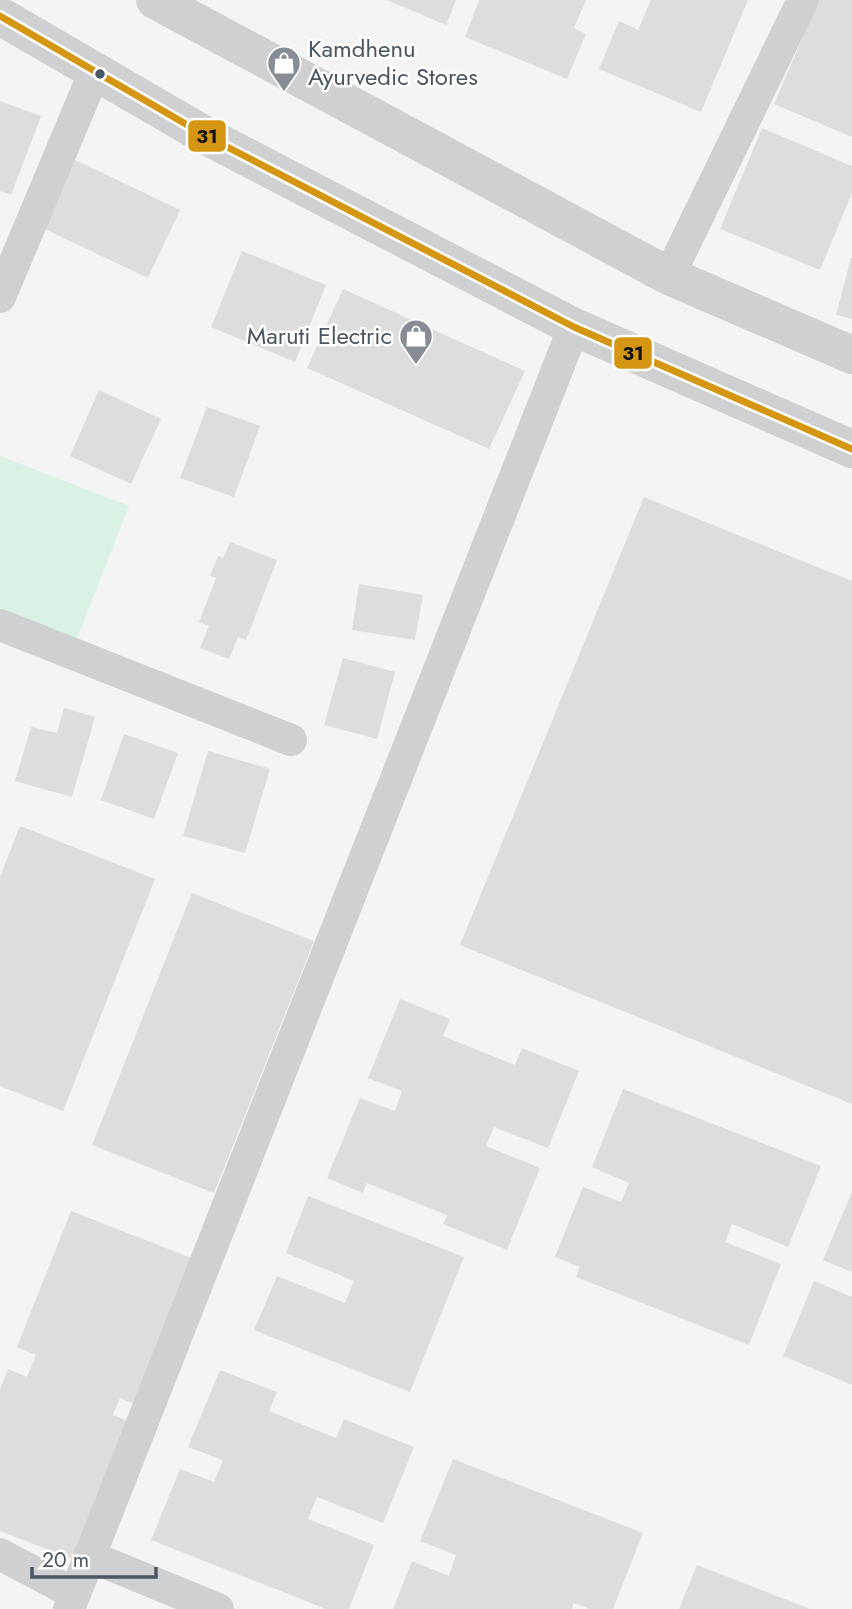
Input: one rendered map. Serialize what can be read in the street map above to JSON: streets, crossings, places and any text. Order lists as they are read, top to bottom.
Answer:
{
  "places": {
    "shop": ["Kamdhenu Ayurvedic Stores", "Maruti Electric"]
  },
  "lines": ["transit line 31"],
  "scale_bar": "20 m"
}
